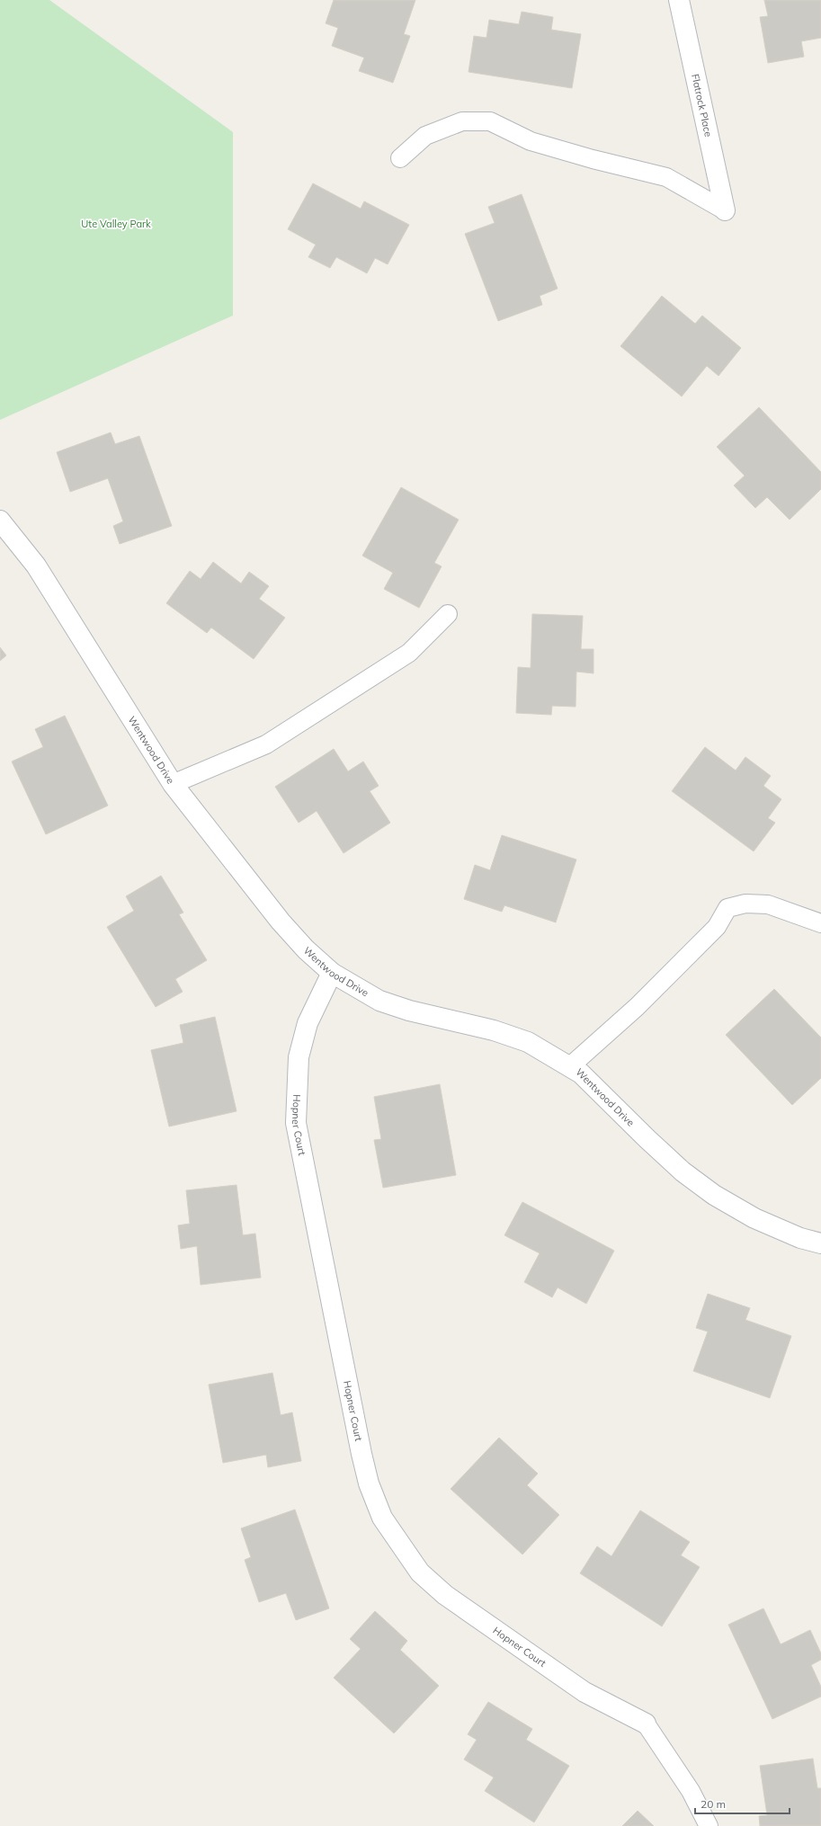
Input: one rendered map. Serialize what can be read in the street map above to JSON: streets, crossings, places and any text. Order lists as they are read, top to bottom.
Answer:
{
  "streets": {
    "street": ["Flatrock Place", "Wentwood Drive", "Hopner Court"]
  },
  "crossings": [
    ["Wentwood Drive", "Hopner Court"]
  ],
  "parks": ["Ute Valley Park"],
  "scale_bar": "20 m"
}
